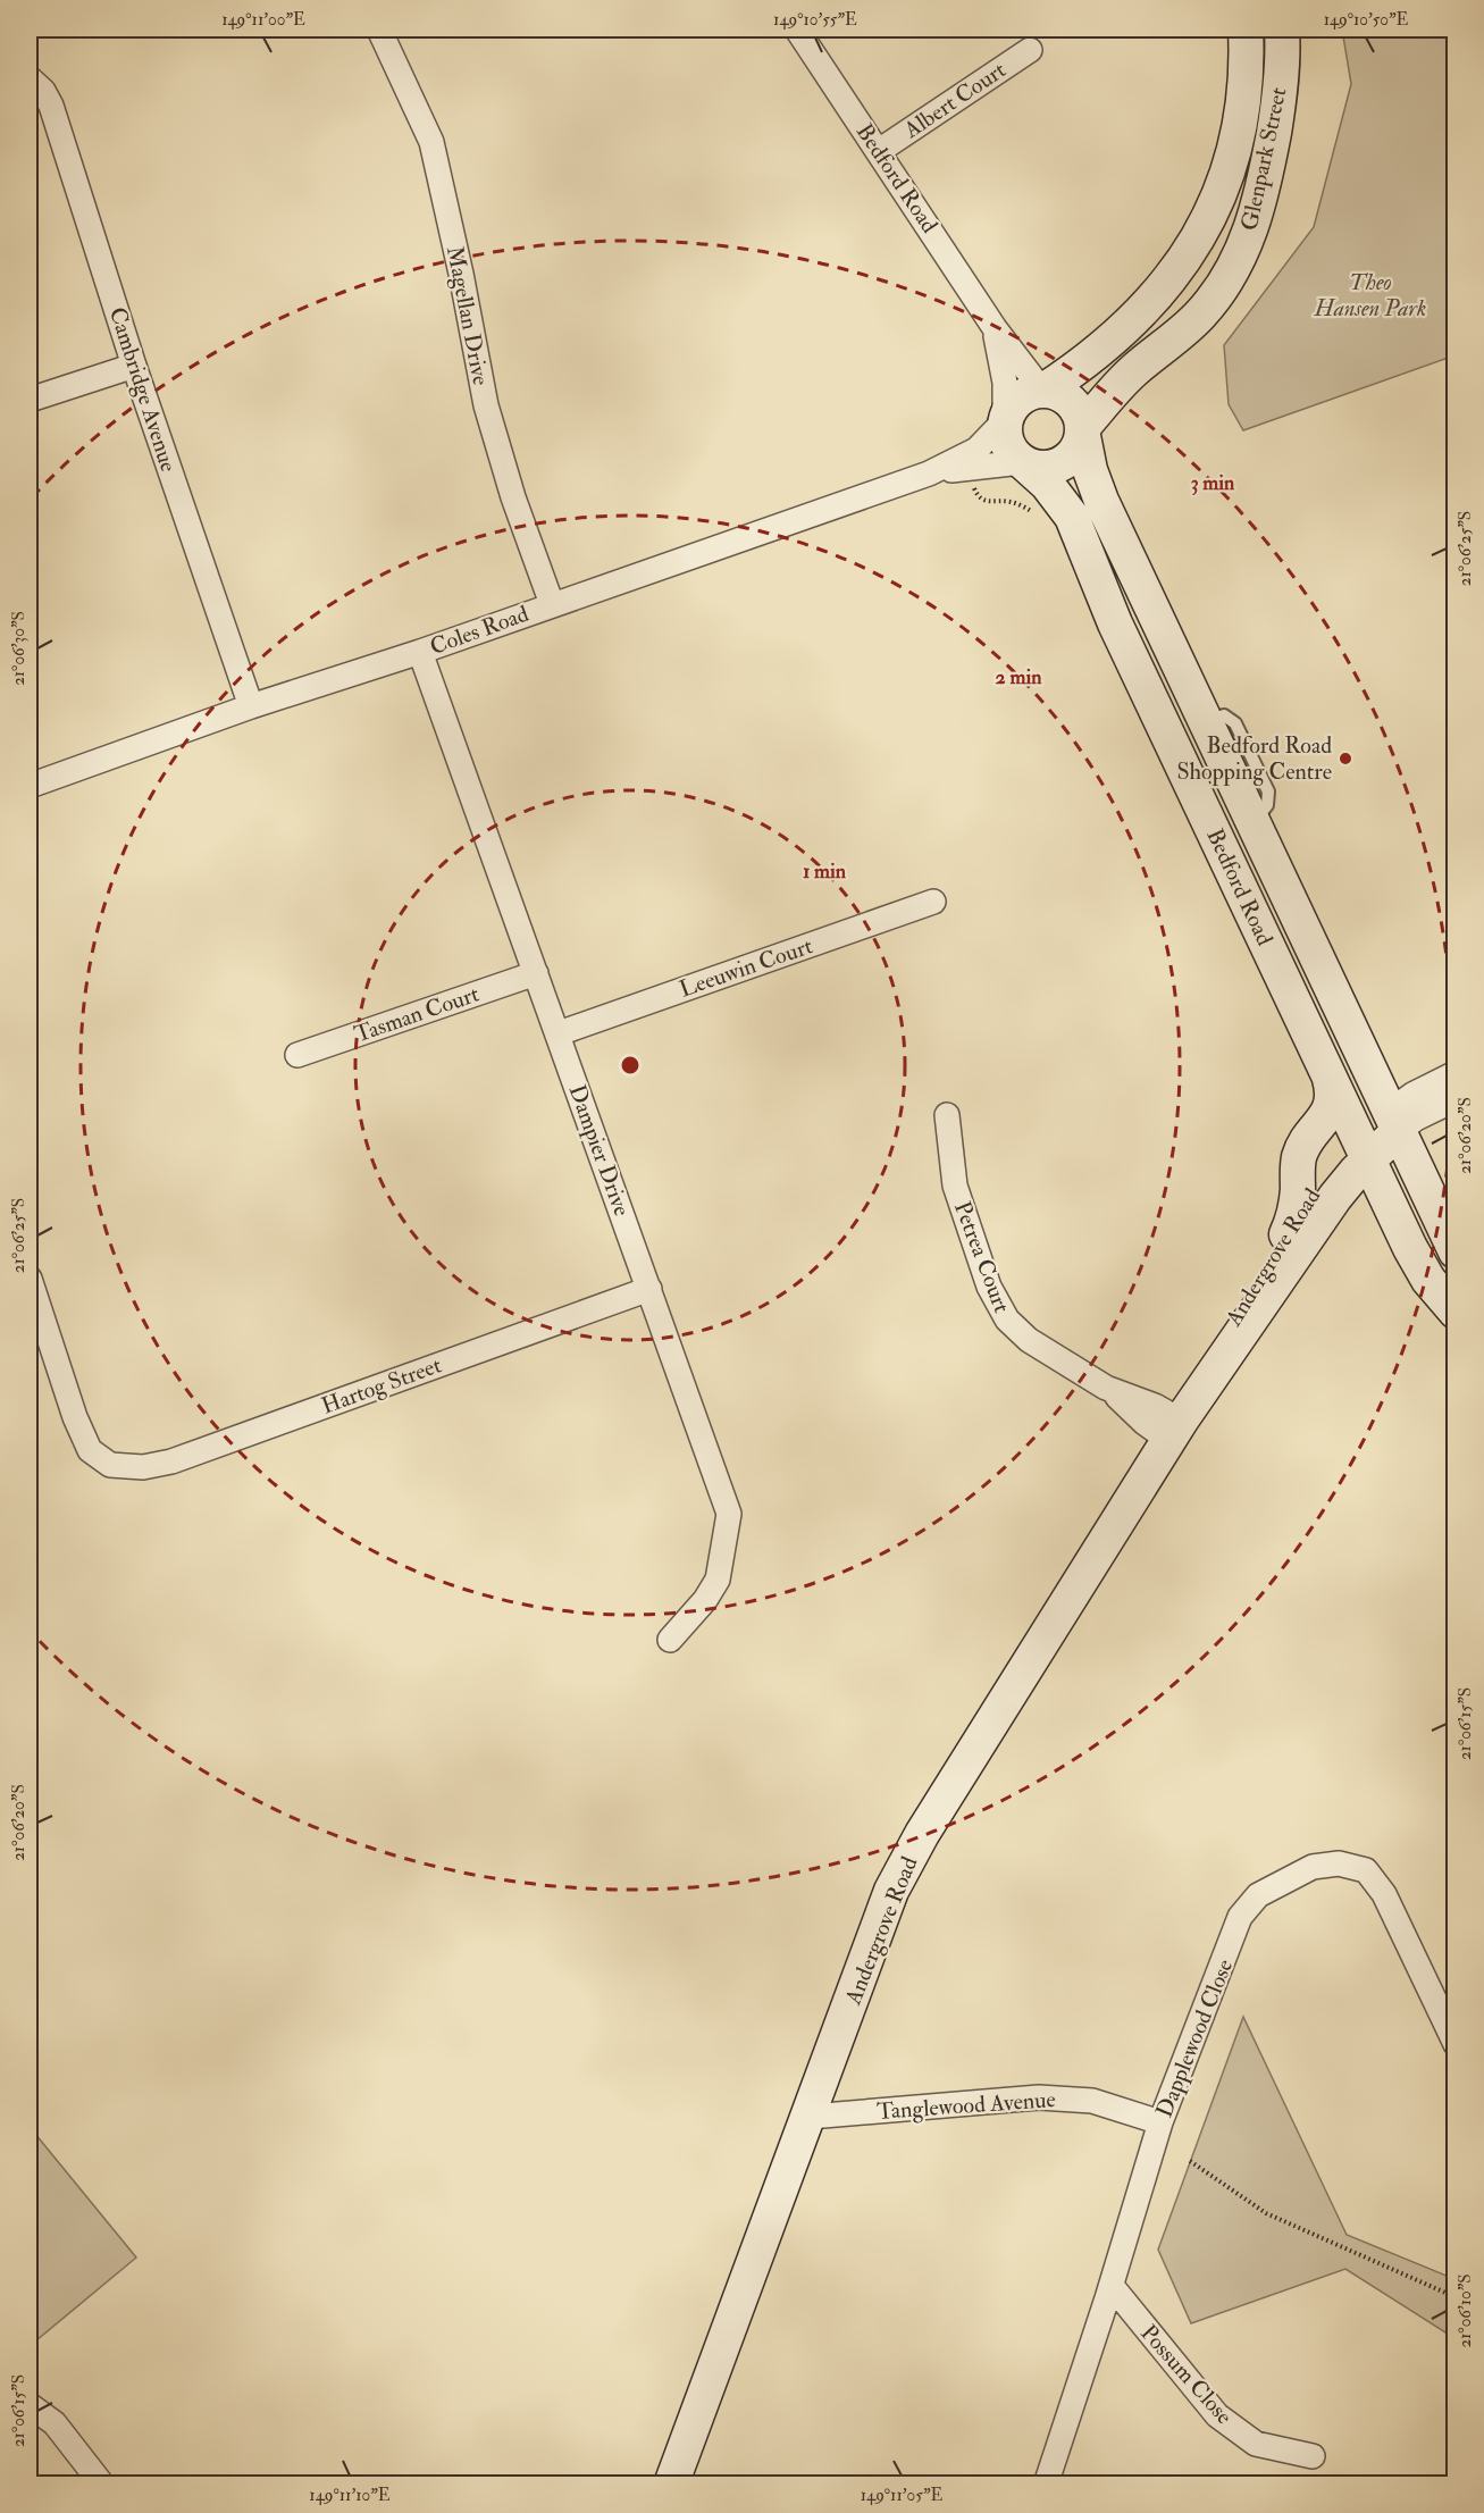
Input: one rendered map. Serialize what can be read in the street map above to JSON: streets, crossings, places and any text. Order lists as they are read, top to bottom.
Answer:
{
  "streets": {
    "street": [
      "Albert Court",
      "Glenpark Street",
      "Bedford Road",
      "Magellan Drive",
      "Cambridge Avenue",
      "Coles Road",
      "Leeuwin Court",
      "Tasman Court",
      "Dampier Drive",
      "Petrea Court",
      "Andergrove Road",
      "Hartog Street",
      "Dapplewood Close",
      "Tanglewood Avenue",
      "Possum Close"
    ]
  },
  "crossings": [
    ["Albert Court", "Bedford Road"],
    ["Glenpark Street", "Bedford Road"],
    ["Glenpark Street", "Coles Road"],
    ["Bedford Road", "Coles Road"],
    ["Bedford Road", "Andergrove Road"],
    ["Magellan Drive", "Coles Road"],
    ["Cambridge Avenue", "Coles Road"],
    ["Coles Road", "Dampier Drive"],
    ["Leeuwin Court", "Dampier Drive"],
    ["Tasman Court", "Dampier Drive"],
    ["Dampier Drive", "Hartog Street"],
    ["Petrea Court", "Andergrove Road"],
    ["Andergrove Road", "Tanglewood Avenue"],
    ["Dapplewood Close", "Tanglewood Avenue"],
    ["Dapplewood Close", "Possum Close"]
  ],
  "parks": ["Theo Hansen Park"],
  "places": ["Bedford Road Shopping Centre"],
  "coordinates": [
    "149°11'00\"E",
    "149°10'55\"E",
    "149°10'50\"E",
    "21°06'25\"S",
    "21°06'30\"S",
    "21°06'20\"S",
    "21°06'15\"S",
    "21°06'10\"S",
    "149°11'10\"E",
    "149°11'05\"E"
  ],
  "rings": ["3 min", "2 min", "1 min"]
}
